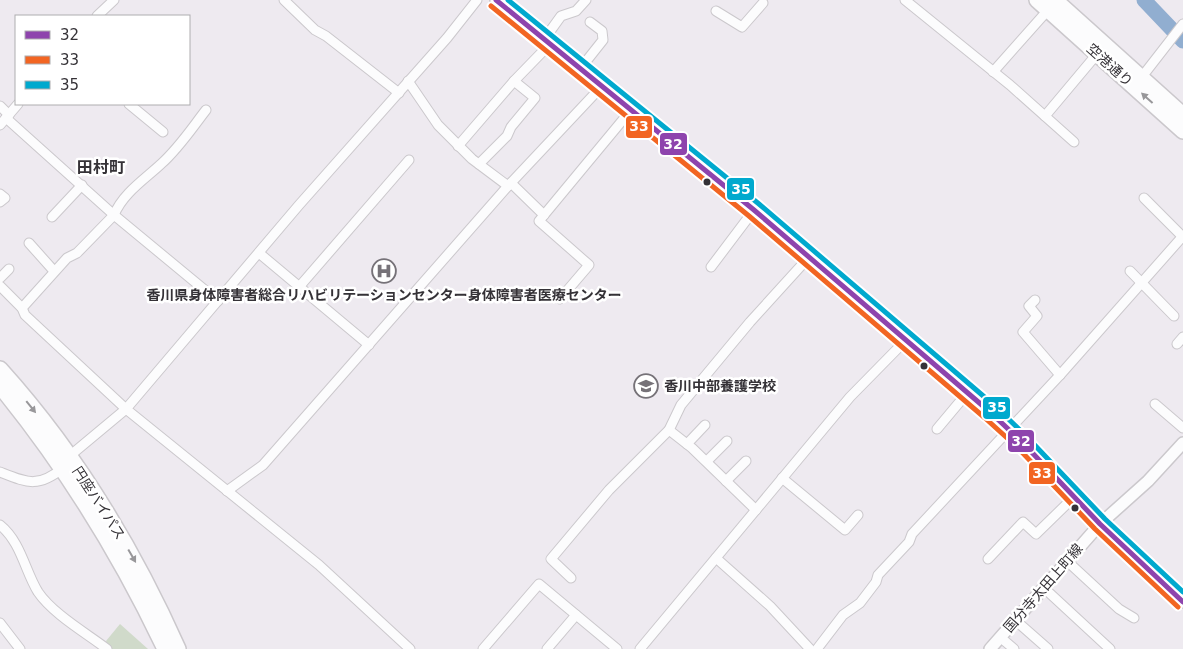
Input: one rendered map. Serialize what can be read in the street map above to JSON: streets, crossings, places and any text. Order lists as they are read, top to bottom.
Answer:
{
  "streets": {
    "highway": ["空港通り", "円座バイパス"],
    "main road": ["国分寺太田上町線"]
  },
  "districts": ["田村町"],
  "places": {
    "hospital": ["香川県身体障害者総合リハビリテーションセンター身体障害者医療センター"],
    "school or university": ["香川中部養護学校"]
  },
  "lines": ["transit line 32", "transit line 35", "transit line 33"],
  "legend": ["32", "33", "35"]
}
